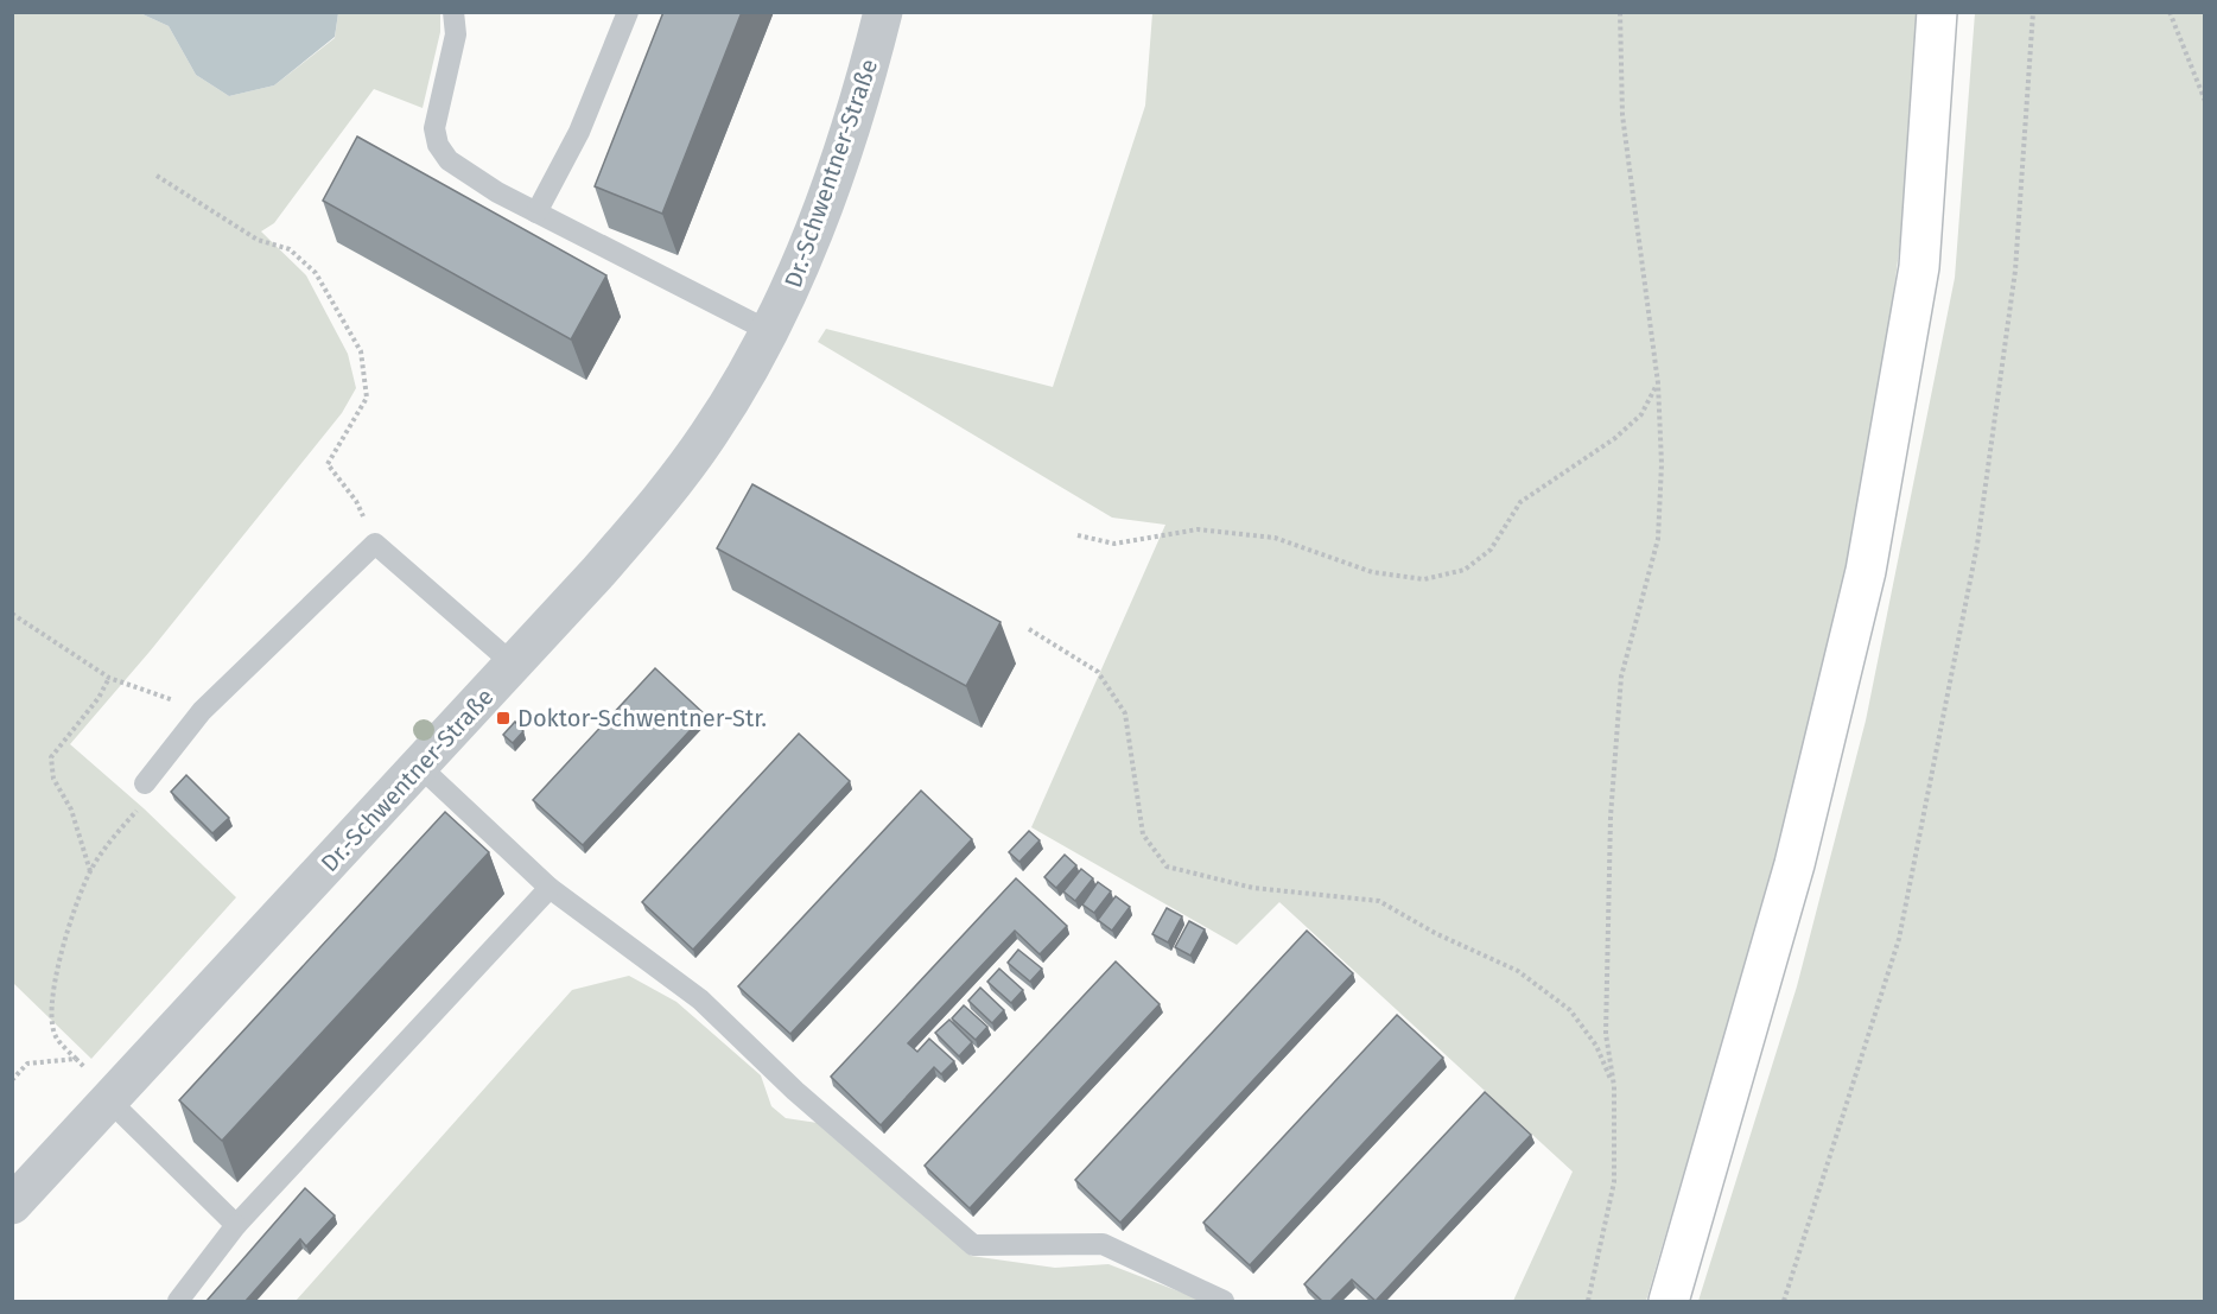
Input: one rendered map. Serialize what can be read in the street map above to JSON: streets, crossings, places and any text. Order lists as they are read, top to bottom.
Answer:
{
  "streets": {
    "street": ["Dr.-Schwentner-Straße"]
  },
  "places": {
    "transit": ["Doktor-Schwentner-Str."]
  }
}
